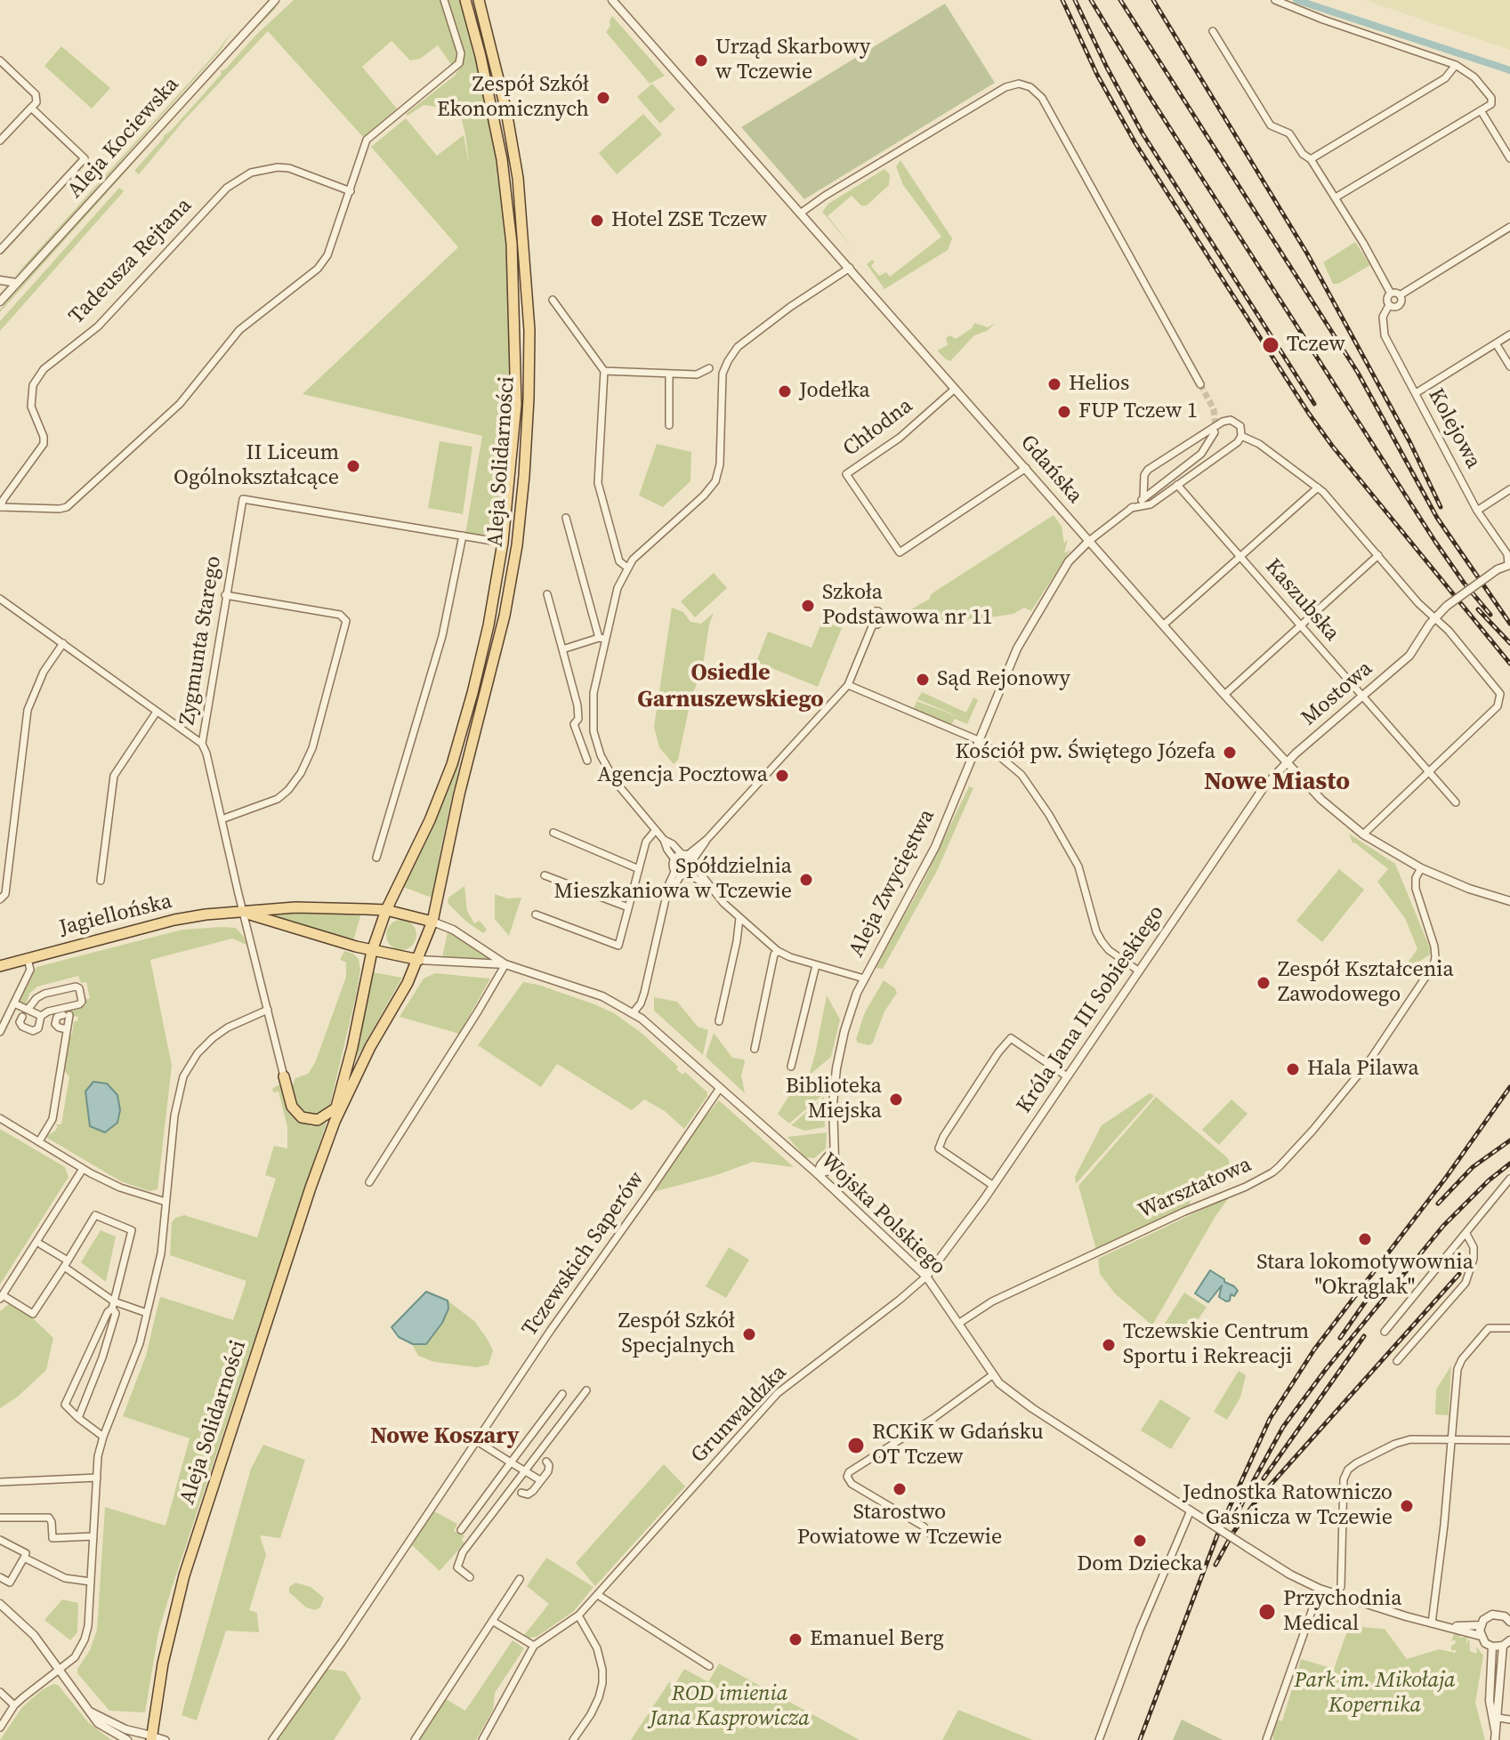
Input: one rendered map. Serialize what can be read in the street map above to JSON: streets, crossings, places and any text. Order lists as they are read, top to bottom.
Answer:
{
  "streets": {
    "main road": ["Aleja Solidarności", "Jagiellońska"],
    "street": [
      "Aleja Kociewska",
      "Tadeusza Rejtana",
      "Chłodna",
      "Kolejowa",
      "Gdańska",
      "Kaszubska",
      "Zygmunta Starego",
      "Mostowa",
      "Aleja Zwycięstwa",
      "Króla Jana III Sobieskiego",
      "Warsztatowa",
      "Wojska Polskiego",
      "Tczewskich Saperów",
      "Grunwaldzka"
    ]
  },
  "crossings": [
    ["Chłodna", "Gdańska"],
    ["Kolejowa", "Mostowa"],
    ["Aleja Solidarności", "Jagiellońska"],
    ["Aleja Solidarności", "Wojska Polskiego"],
    ["Gdańska", "Mostowa"],
    ["Gdańska", "Aleja Zwycięstwa"],
    ["Gdańska", "Króla Jana III Sobieskiego"],
    ["Gdańska", "Warsztatowa"],
    ["Kaszubska", "Mostowa"],
    ["Zygmunta Starego", "Jagiellońska"],
    ["Mostowa", "Króla Jana III Sobieskiego"],
    ["Aleja Zwycięstwa", "Wojska Polskiego"],
    ["Jagiellońska", "Wojska Polskiego"],
    ["Króla Jana III Sobieskiego", "Wojska Polskiego"],
    ["Króla Jana III Sobieskiego", "Grunwaldzka"],
    ["Warsztatowa", "Wojska Polskiego"],
    ["Wojska Polskiego", "Tczewskich Saperów"],
    ["Wojska Polskiego", "Grunwaldzka"]
  ],
  "districts": ["Osiedle Garnuszewskiego", "Nowe Miasto", "Nowe Koszary"],
  "parks": ["Park im. Mikołaja Kopernika", "ROD imienia Jana Kasprowicza"],
  "places": [
    "Urząd Skarbowy w Tczewie",
    "Zespół Szkół Ekonomicznych",
    "Hotel ZSE Tczew",
    "Tczew",
    "Helios",
    "Jodełka",
    "FUP Tczew 1",
    "II Liceum Ogólnokształcące",
    "Szkoła Podstawowa nr 11",
    "Sąd Rejonowy",
    "Kościół pw. Świętego Józefa",
    "Agencja Pocztowa",
    "Spółdzielnia Mieszkaniowa w Tczewie",
    "Zespół Kształcenia Zawodowego",
    "Hala Pilawa",
    "Biblioteka Miejska",
    "Stara lokomotywownia \"Okrąglak\"",
    "Zespół Szkół Specjalnych",
    "Tczewskie Centrum Sportu i Rekreacji",
    "RCKiK w Gdańsku OT Tczew",
    "Starostwo Powiatowe w Tczewie",
    "Jednostka Ratowniczo Gaśnicza w Tczewie",
    "Dom Dziecka",
    "Przychodnia Medical",
    "Emanuel Berg"
  ]
}
